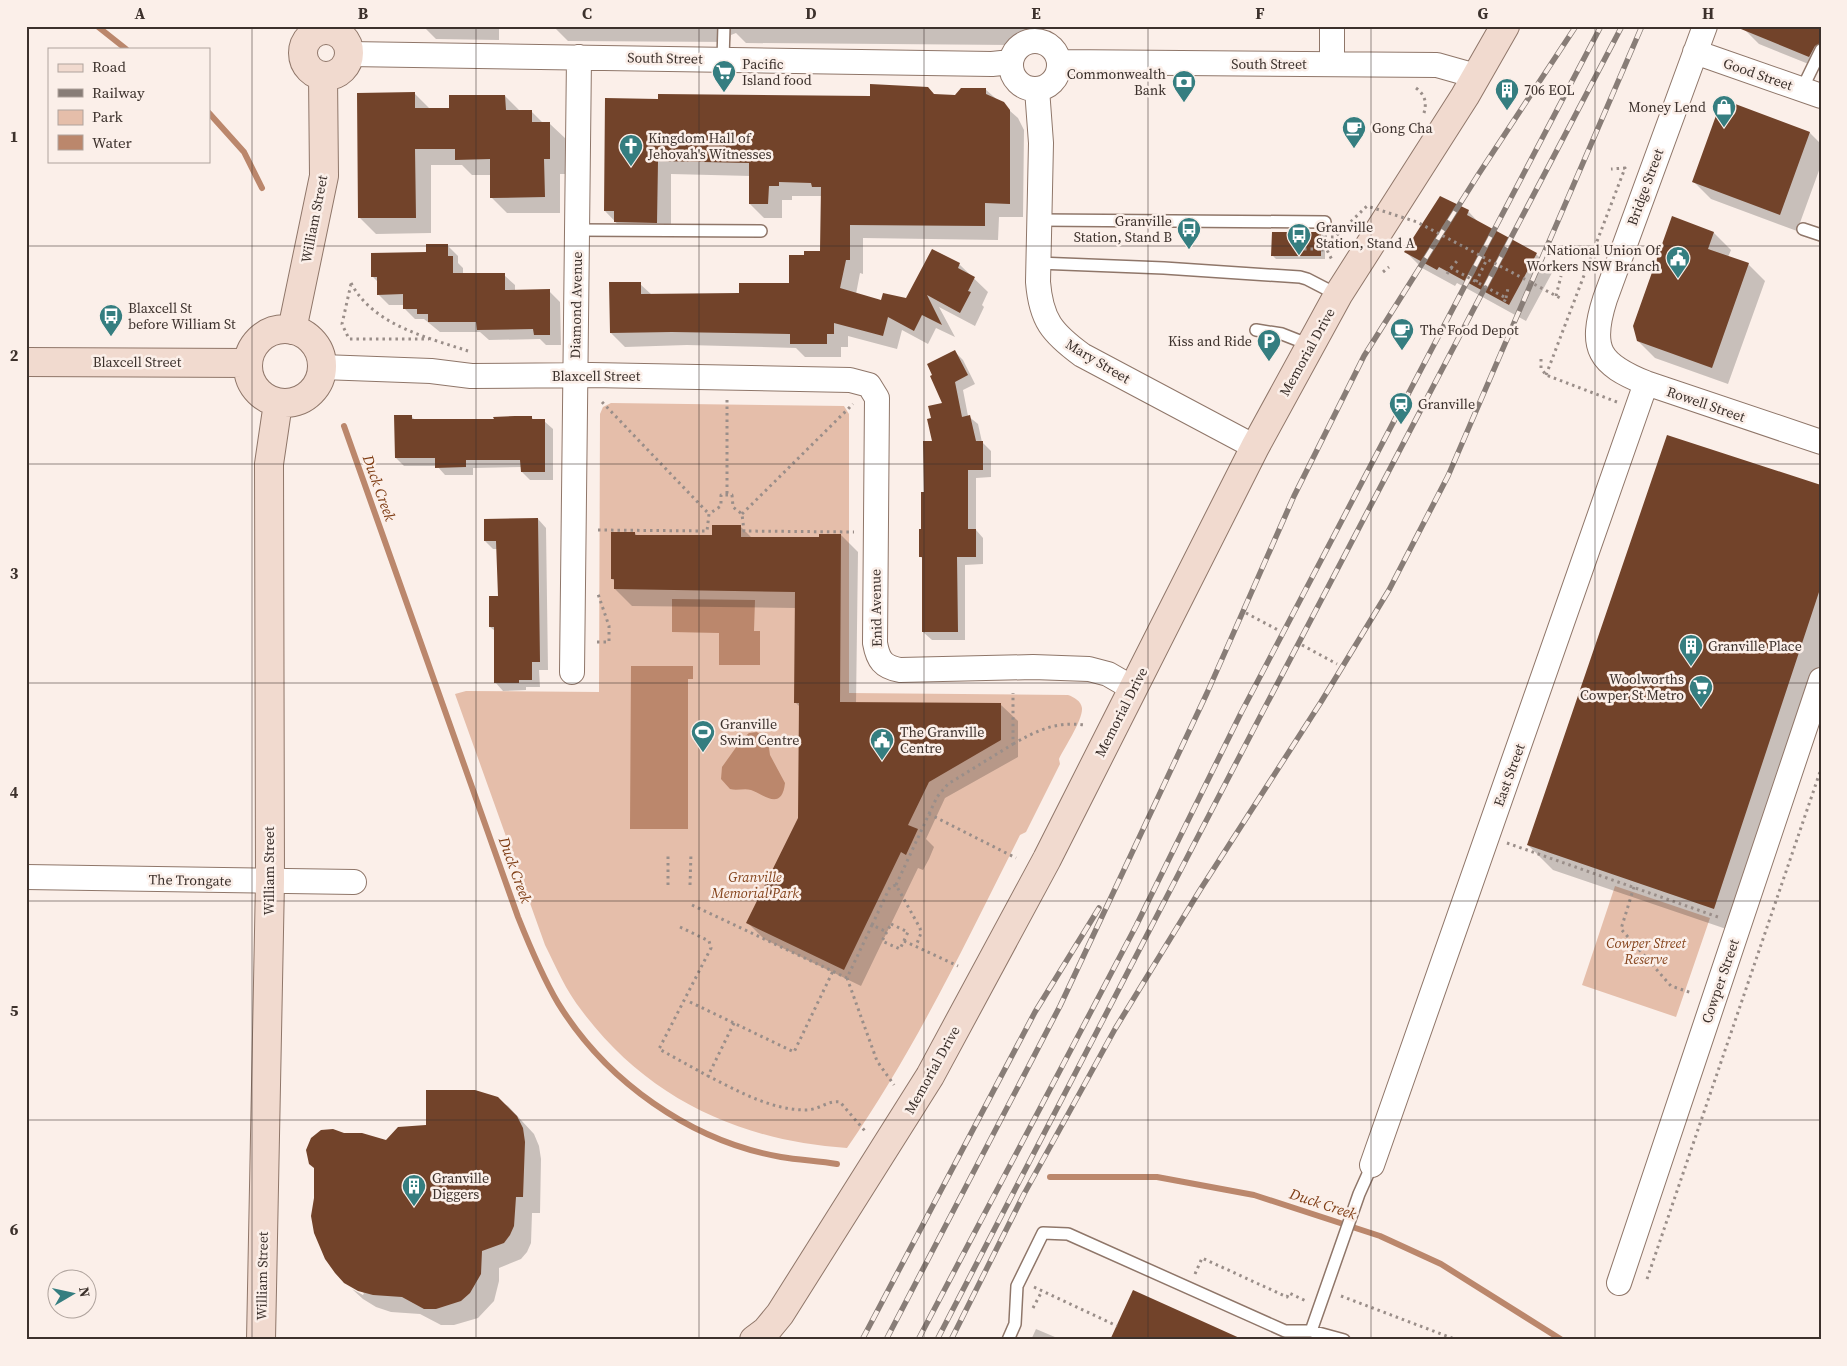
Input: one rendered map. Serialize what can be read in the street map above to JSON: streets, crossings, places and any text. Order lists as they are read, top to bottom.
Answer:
{
  "streets": {
    "street": [
      "South Street",
      "Good Street",
      "Bridge Street",
      "William Street",
      "Diamond Avenue",
      "Memorial Drive",
      "Mary Street",
      "Blaxcell Street",
      "Rowell Street",
      "Enid Avenue",
      "East Street",
      "The Trongate",
      "Cowper Street"
    ]
  },
  "crossings": [
    ["South Street", "William Street"],
    ["South Street", "Diamond Avenue"],
    ["South Street", "Memorial Drive"],
    ["South Street", "Mary Street"],
    ["Good Street", "Bridge Street"],
    ["Bridge Street", "Rowell Street"],
    ["William Street", "Blaxcell Street"],
    ["William Street", "The Trongate"],
    ["Diamond Avenue", "Blaxcell Street"],
    ["Memorial Drive", "Mary Street"],
    ["Memorial Drive", "Enid Avenue"],
    ["Blaxcell Street", "Enid Avenue"],
    ["Rowell Street", "East Street"]
  ],
  "water": ["Duck Creek"],
  "parks": ["Granville Memorial Park", "Cowper Street Reserve"],
  "places": {
    "supermarket": ["Pacific Island food", "Woolworths Cowper St Metro"],
    "bank": ["Commonwealth Bank"],
    "building": ["706 EOL", "Granville Place", "Granville Diggers"],
    "shop": ["Money Lend"],
    "cafe": ["Gong Cha", "The Food Depot"],
    "church": ["Kingdom Hall of Jehovah's Witnesses"],
    "bus stop": ["Granville Station, Stand B", "Granville Station, Stand A", "Blaxcell St before William St"],
    "public building": ["National Union Of Workers NSW Branch", "The Granville Centre"],
    "parking": ["Kiss and Ride"],
    "station": ["Granville"],
    "sports": ["Granville Swim Centre"]
  },
  "legend": [
    "Road",
    "Railway",
    "Park",
    "Water"
  ],
  "north": "right",
  "grid": {
    "columns": [
      "A",
      "B",
      "C",
      "D",
      "E",
      "F",
      "G",
      "H"
    ],
    "rows": [
      "1",
      "2",
      "3",
      "4",
      "5",
      "6"
    ]
  }
}
